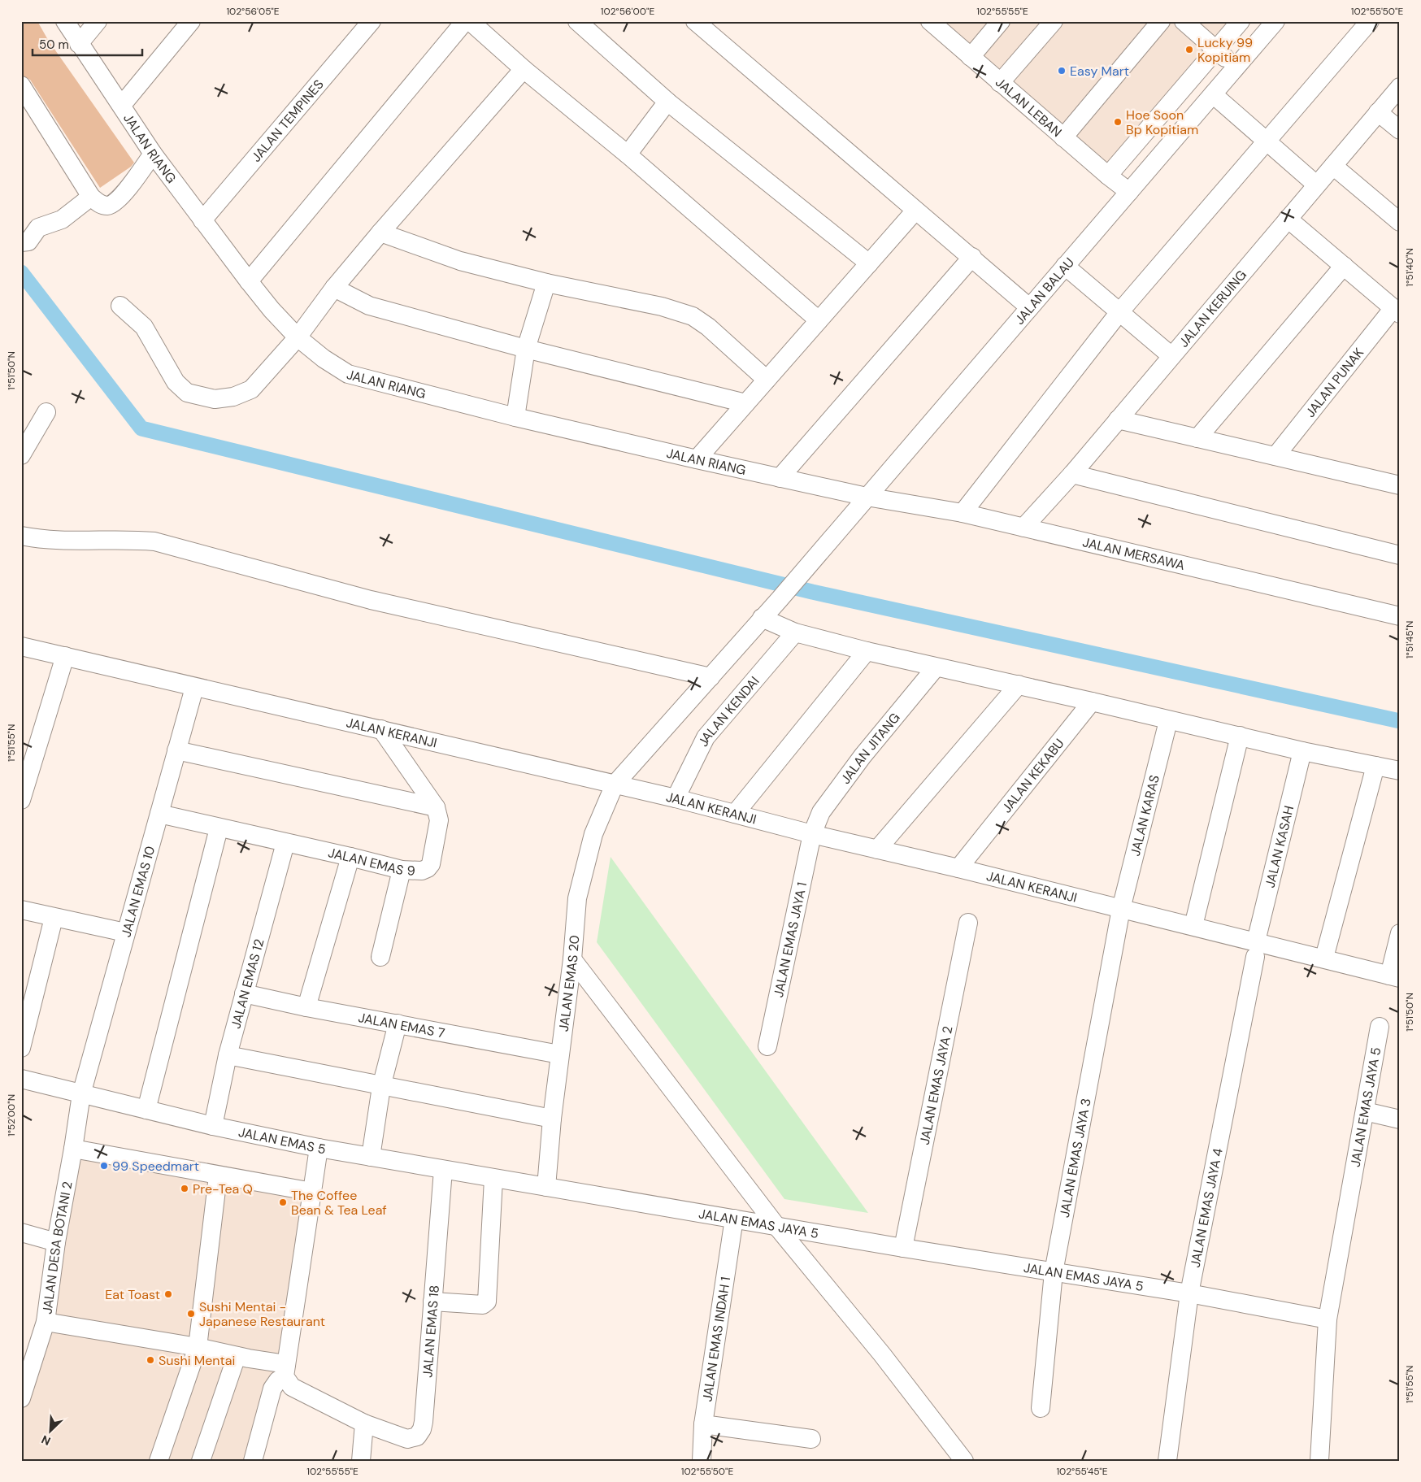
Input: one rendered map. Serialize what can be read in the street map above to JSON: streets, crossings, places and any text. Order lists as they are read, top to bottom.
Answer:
{
  "streets": {
    "street": [
      "JALAN LEBAN",
      "JALAN TEMPINES",
      "JALAN RIANG",
      "JALAN BALAU",
      "JALAN KERUING",
      "JALAN PUNAK",
      "JALAN MERSAWA",
      "JALAN KENDAI",
      "JALAN KERANJI",
      "JALAN JITANG",
      "JALAN KEKABU",
      "JALAN KARAS",
      "JALAN KASAH",
      "JALAN EMAS 9",
      "JALAN EMAS 10",
      "JALAN EMAS JAYA 1",
      "JALAN EMAS 20",
      "JALAN EMAS 12",
      "JALAN EMAS 7",
      "JALAN EMAS JAYA 2",
      "JALAN EMAS JAYA 5",
      "JALAN EMAS 5",
      "JALAN EMAS JAYA 3",
      "JALAN EMAS JAYA 4",
      "JALAN DESA BOTANI 2",
      "JALAN EMAS 18",
      "JALAN EMAS INDAH 1"
    ]
  },
  "crossings": [
    ["JALAN LEBAN", "JALAN BALAU"],
    ["JALAN TEMPINES", "JALAN RIANG"],
    ["JALAN RIANG", "JALAN BALAU"],
    ["JALAN RIANG", "JALAN MERSAWA"],
    ["JALAN BALAU", "JALAN MERSAWA"],
    ["JALAN BALAU", "JALAN EMAS 20"],
    ["JALAN KERUING", "JALAN MERSAWA"],
    ["JALAN KENDAI", "JALAN KERANJI"],
    ["JALAN KERANJI", "JALAN JITANG"],
    ["JALAN KERANJI", "JALAN KEKABU"],
    ["JALAN KERANJI", "JALAN KARAS"],
    ["JALAN KERANJI", "JALAN KASAH"],
    ["JALAN KERANJI", "JALAN EMAS 9"],
    ["JALAN KERANJI", "JALAN EMAS 10"],
    ["JALAN KERANJI", "JALAN EMAS JAYA 1"],
    ["JALAN KERANJI", "JALAN EMAS 20"],
    ["JALAN KERANJI", "JALAN EMAS JAYA 3"],
    ["JALAN KERANJI", "JALAN EMAS JAYA 4"],
    ["JALAN JITANG", "JALAN EMAS JAYA 1"],
    ["JALAN KARAS", "JALAN EMAS JAYA 3"],
    ["JALAN KASAH", "JALAN EMAS JAYA 4"],
    ["JALAN EMAS 9", "JALAN EMAS 10"],
    ["JALAN EMAS 9", "JALAN EMAS 12"],
    ["JALAN EMAS 10", "JALAN EMAS 5"],
    ["JALAN EMAS 10", "JALAN DESA BOTANI 2"],
    ["JALAN EMAS 20", "JALAN EMAS 7"],
    ["JALAN EMAS 20", "JALAN EMAS JAYA 5"],
    ["JALAN EMAS 20", "JALAN EMAS 5"],
    ["JALAN EMAS 12", "JALAN EMAS 7"],
    ["JALAN EMAS 12", "JALAN EMAS 5"],
    ["JALAN EMAS JAYA 2", "JALAN EMAS JAYA 5"],
    ["JALAN EMAS JAYA 5", "JALAN EMAS 5"],
    ["JALAN EMAS JAYA 5", "JALAN EMAS JAYA 3"],
    ["JALAN EMAS JAYA 5", "JALAN EMAS JAYA 4"],
    ["JALAN EMAS JAYA 5", "JALAN EMAS INDAH 1"],
    ["JALAN EMAS 5", "JALAN DESA BOTANI 2"],
    ["JALAN EMAS 5", "JALAN EMAS 18"]
  ],
  "places": [
    "Lucky 99 Kopitiam",
    "Easy Mart",
    "Hoe Soon Bp Kopitiam",
    "99 Speedmart",
    "Pre-Tea Q",
    "The Coffee Bean & Tea Leaf",
    "Eat Toast",
    "Sushi Mentai - Japanese Restaurant",
    "Sushi Mentai"
  ],
  "scale_bar": "50 m",
  "north": "bottom left",
  "coordinates": [
    "102°56'05\"E",
    "102°56'00\"E",
    "102°55'55\"E",
    "102°55'50\"E",
    "1°51'40\"N",
    "1°51'50\"N",
    "1°51'45\"N",
    "1°51'55\"N",
    "1°52'00\"N",
    "102°55'45\"E"
  ]
}
